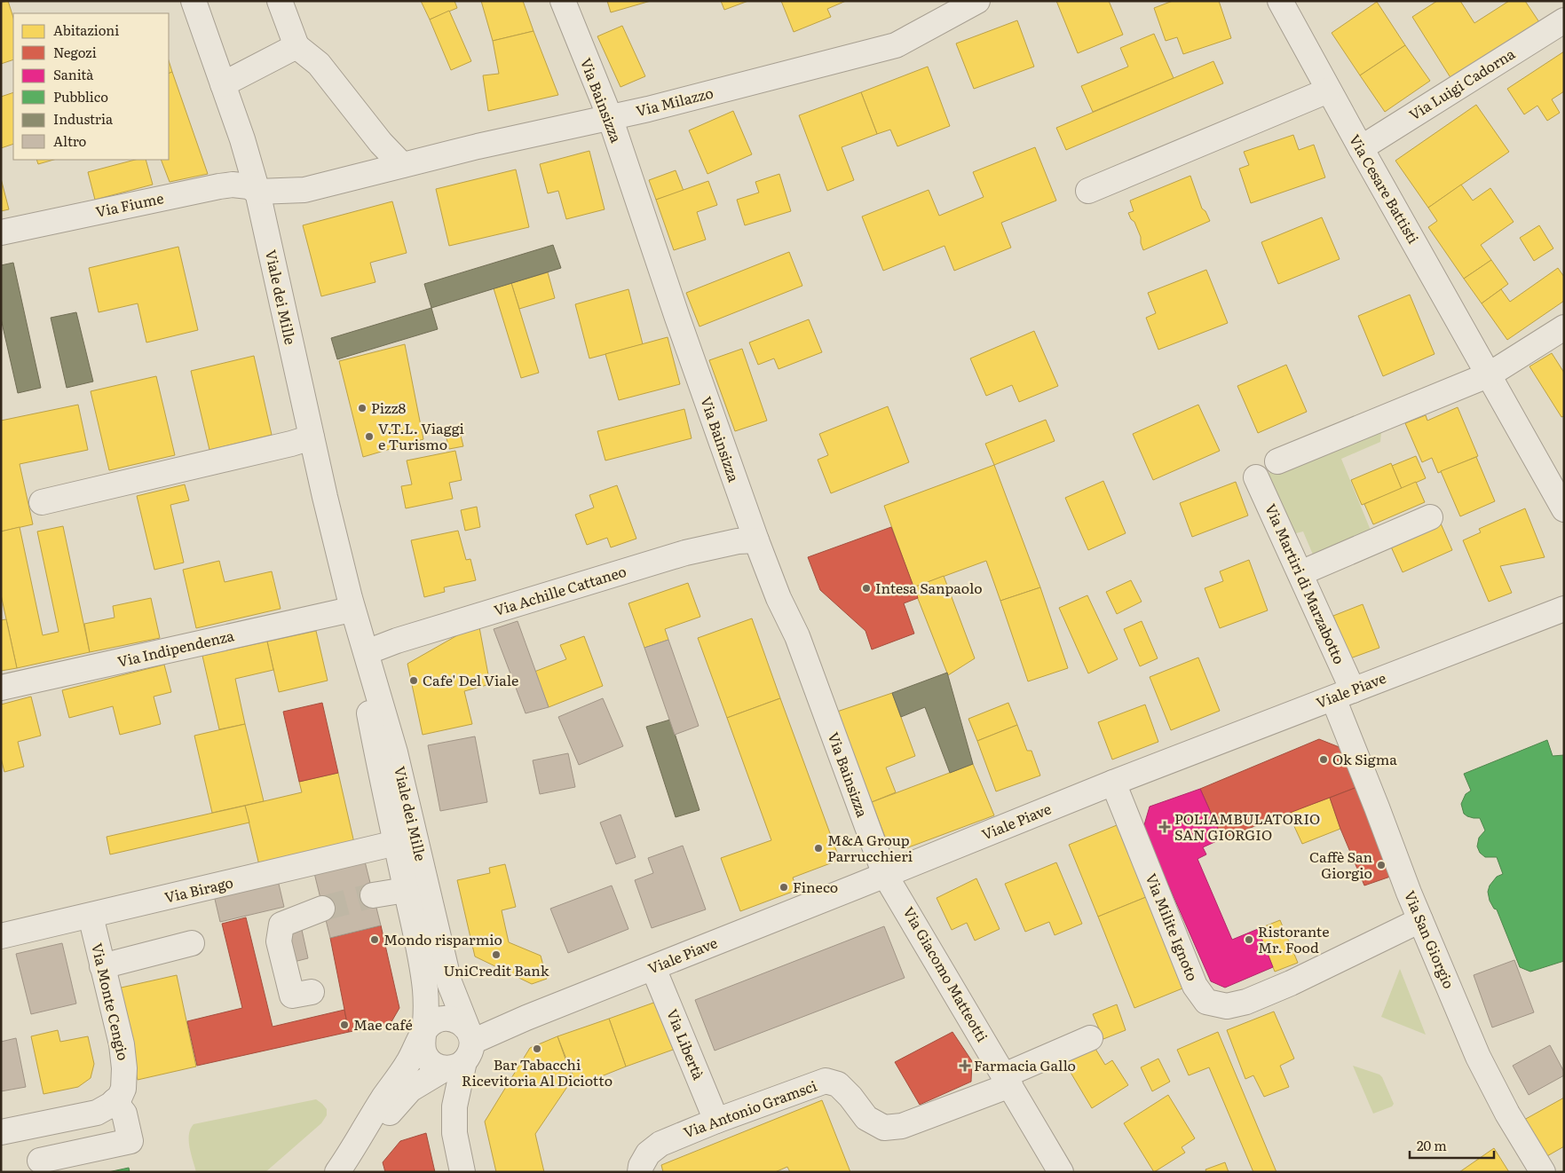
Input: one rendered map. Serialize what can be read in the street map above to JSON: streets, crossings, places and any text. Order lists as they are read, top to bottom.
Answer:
{
  "streets": {
    "street": [
      "Via Luigi Cadorna",
      "Via Bainsizza",
      "Via Milazzo",
      "Via Cesare Battisti",
      "Via Fiume",
      "Viale dei Mille",
      "Via Martiri di Marzabotto",
      "Via Achille Cattaneo",
      "Via Indipendenza",
      "Viale Piave",
      "Via Birago",
      "Via Milite Ignoto",
      "Via San Giorgio",
      "Via Giacomo Matteotti",
      "Via Monte Cengio",
      "Via Libertà",
      "Via Antonio Gramsci"
    ]
  },
  "crossings": [
    ["Via Luigi Cadorna", "Via Cesare Battisti"],
    ["Via Bainsizza", "Via Milazzo"],
    ["Via Bainsizza", "Via Achille Cattaneo"],
    ["Via Bainsizza", "Viale Piave"],
    ["Via Bainsizza", "Via Giacomo Matteotti"],
    ["Via Milazzo", "Via Fiume"],
    ["Via Milazzo", "Viale dei Mille"],
    ["Via Fiume", "Viale dei Mille"],
    ["Viale dei Mille", "Via Achille Cattaneo"],
    ["Viale dei Mille", "Via Indipendenza"],
    ["Viale dei Mille", "Viale Piave"],
    ["Viale dei Mille", "Via Birago"],
    ["Via Martiri di Marzabotto", "Viale Piave"],
    ["Via Martiri di Marzabotto", "Via San Giorgio"],
    ["Viale Piave", "Via Milite Ignoto"],
    ["Viale Piave", "Via San Giorgio"],
    ["Viale Piave", "Via Giacomo Matteotti"],
    ["Viale Piave", "Via Libertà"],
    ["Via Birago", "Via Monte Cengio"],
    ["Via Milite Ignoto", "Via San Giorgio"],
    ["Via Giacomo Matteotti", "Via Antonio Gramsci"],
    ["Via Libertà", "Via Antonio Gramsci"]
  ],
  "places": {
    "other": [
      "Pizz8",
      "V.T.L. Viaggi e Turismo",
      "Intesa Sanpaolo",
      "Cafe' Del Viale",
      "Ok Sigma",
      "M&A Group Parrucchieri",
      "Caffè San Giorgio",
      "Fineco",
      "Mondo risparmio",
      "Ristorante Mr. Food",
      "UniCredit Bank",
      "Mae café",
      "Bar Tabacchi Ricevitoria Al Diciotto"
    ],
    "health": ["POLIAMBULATORIO SAN GIORGIO", "Farmacia Gallo"]
  },
  "legend": [
    "Abitazioni",
    "Negozi",
    "Sanità",
    "Pubblico",
    "Industria",
    "Altro"
  ],
  "scale_bar": "20 m"
}
